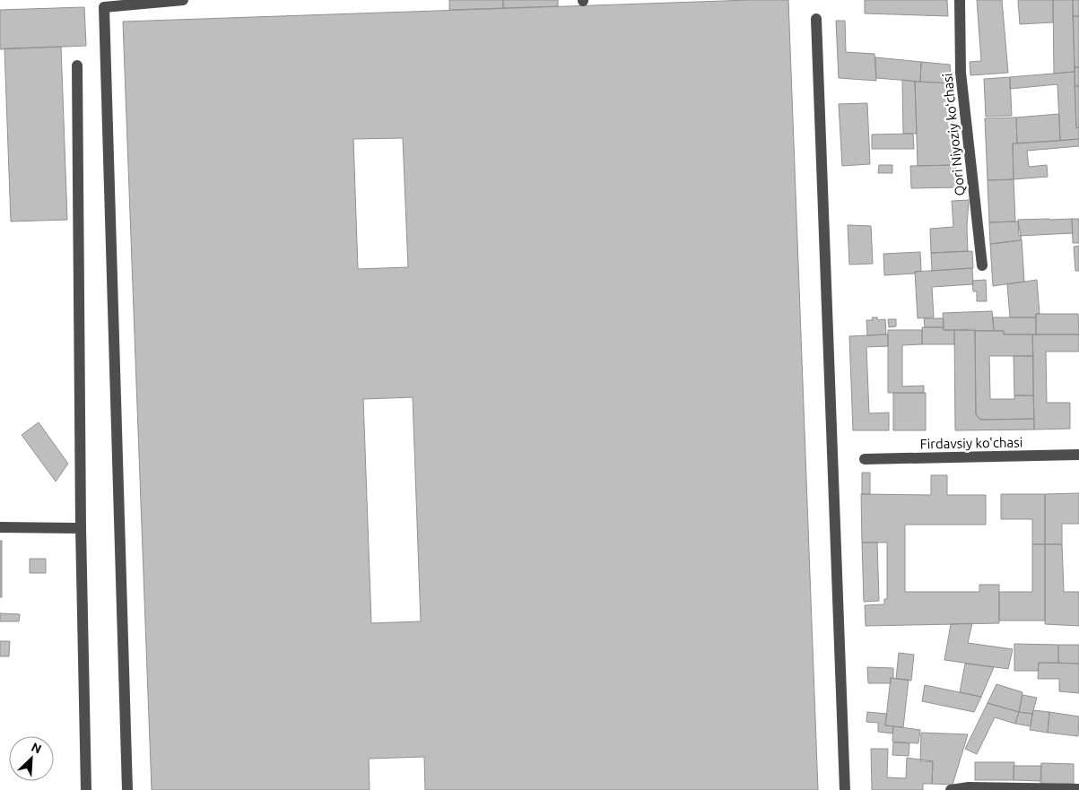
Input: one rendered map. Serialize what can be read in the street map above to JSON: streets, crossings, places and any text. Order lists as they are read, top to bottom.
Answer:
{
  "streets": {
    "street": ["Qori Niyoziy koʻchasi", "Firdavsiy ko'chasi"]
  },
  "north": "top right"
}
